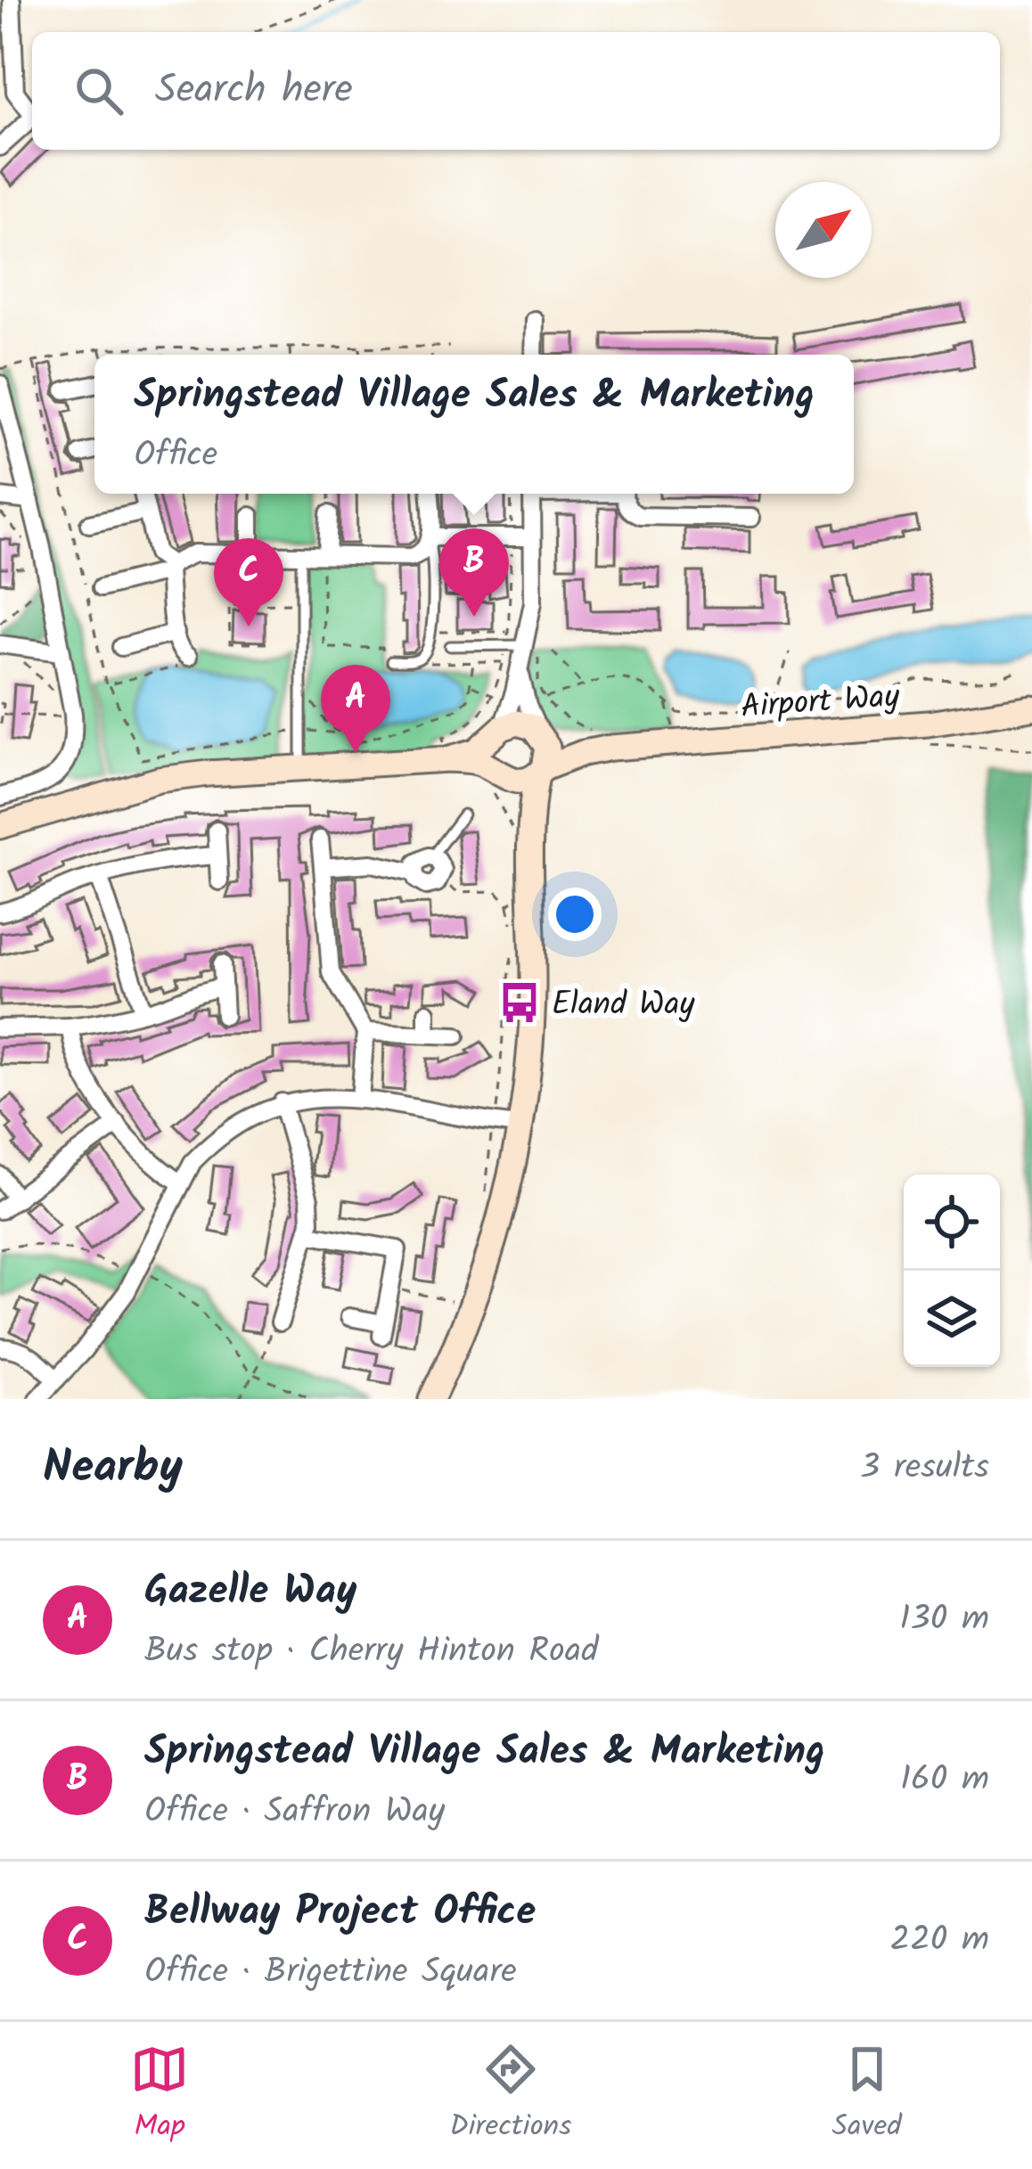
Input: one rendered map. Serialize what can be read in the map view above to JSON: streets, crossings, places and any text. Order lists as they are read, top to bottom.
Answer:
{
  "streets": {
    "street": ["Airport Way"]
  },
  "places": {
    "bus stop": ["Eland Way"]
  },
  "north": "top right",
  "page": {
    "search": "Search here",
    "popup": ["Springstead Village Sales & Marketing", "Office"],
    "pins": ["B", "C", "A"],
    "heading": ["Nearby", "3 results"],
    "list": [
      {
        "mark": "A",
        "name": "Gazelle Way",
        "note": "Bus stop · Cherry Hinton Road",
        "value": "130 m"
      },
      {
        "mark": "B",
        "name": "Springstead Village Sales & Marketing",
        "note": "Office · Saffron Way",
        "value": "160 m"
      },
      {
        "mark": "C",
        "name": "Bellway Project Office",
        "note": "Office · Brigettine Square",
        "value": "220 m"
      }
    ],
    "nav": ["Map", "Directions", "Saved"]
  }
}
